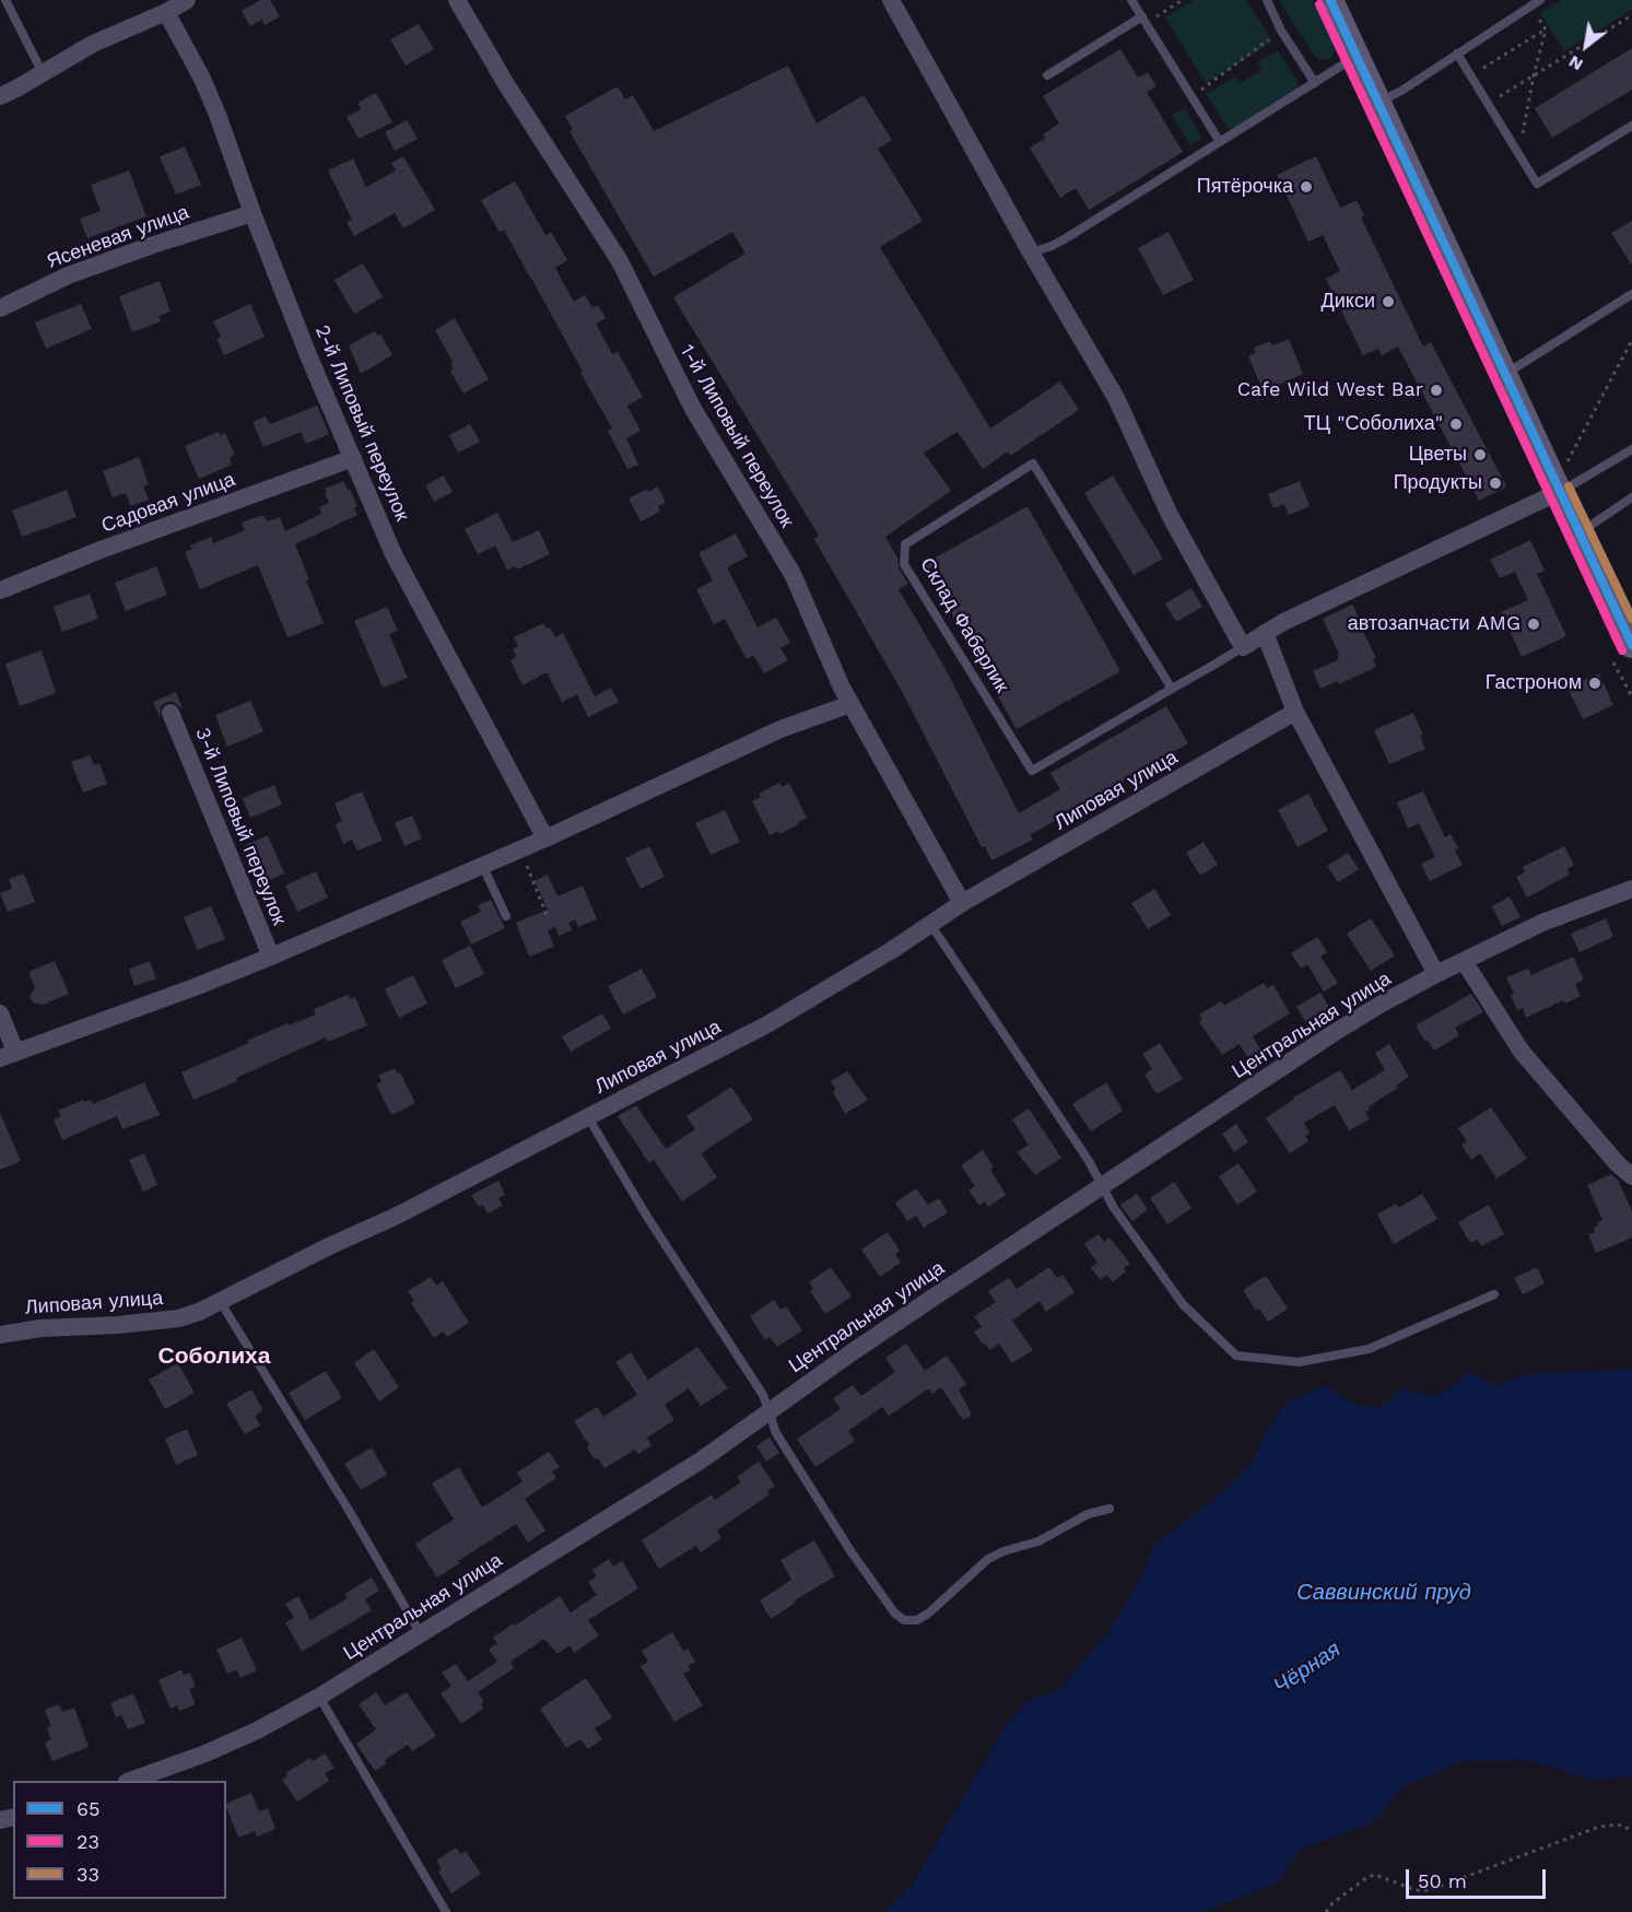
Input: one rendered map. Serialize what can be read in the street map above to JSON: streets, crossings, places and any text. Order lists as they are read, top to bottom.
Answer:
{
  "streets": {
    "street": [
      "Ясеневая улица",
      "2-й Липовый переулок",
      "1-й Липовый переулок",
      "Садовая улица",
      "Липовая улица",
      "3-й Липовый переулок",
      "Центральная улица"
    ],
    "lane": ["Склад Фаберлик"]
  },
  "crossings": [
    ["Ясеневая улица", "2-й Липовый переулок"],
    ["2-й Липовый переулок", "Садовая улица"],
    ["1-й Липовый переулок", "Липовая улица"]
  ],
  "districts": ["Соболиха"],
  "water": ["Саввинский пруд", "Чёрная"],
  "places": [
    "Пятёрочка",
    "Дикси",
    "Cafe Wild West Bar",
    "ТЦ \"Соболиха\"",
    "Цветы",
    "Продукты",
    "автозапчасти AMG",
    "Гастроном"
  ],
  "lines": ["transit line 65", "transit line 23", "transit line 33"],
  "legend": ["65", "23", "33"],
  "scale_bar": "50 m",
  "north": "bottom left"
}
